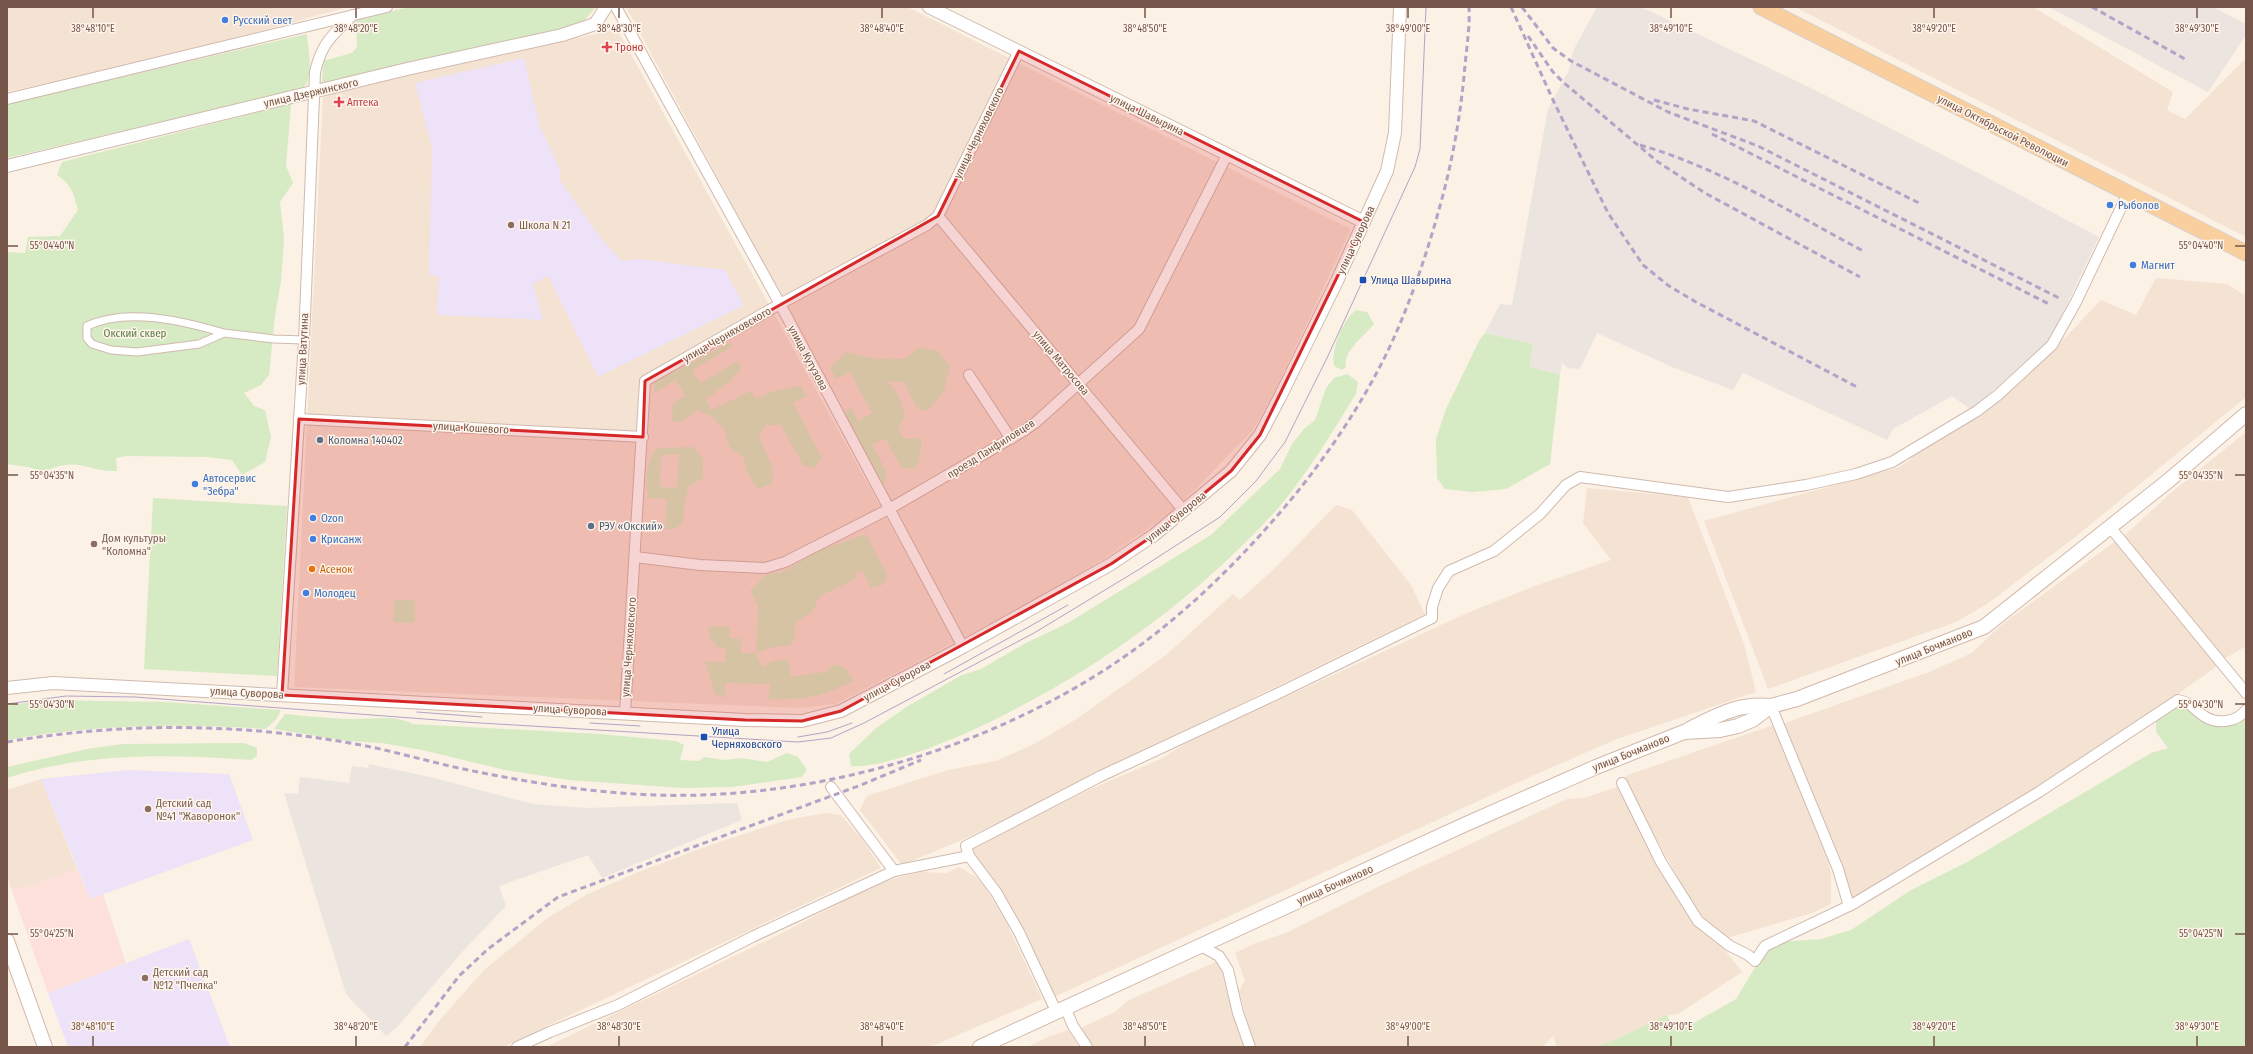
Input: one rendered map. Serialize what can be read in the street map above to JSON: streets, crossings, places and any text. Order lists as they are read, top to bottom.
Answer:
{
  "streets": {
    "main road": ["улица Октябрьской Революции", "улица Бочманово"],
    "street": [
      "улица Дзержинского",
      "улица Шавырина",
      "улица Черняховского",
      "улица Суворова",
      "улица Ватутина",
      "улица Кутузова",
      "улица Матросова",
      "улица Кошевого",
      "проезд Панфиловцев"
    ]
  },
  "crossings": [
    ["улица Дзержинского", "улица Ватутина"],
    ["улица Шавырина", "улица Черняховского"],
    ["улица Шавырина", "улица Суворова"],
    ["улица Шавырина", "проезд Панфиловцев"],
    ["улица Черняховского", "улица Суворова"],
    ["улица Черняховского", "улица Кутузова"],
    ["улица Черняховского", "улица Матросова"],
    ["улица Черняховского", "улица Кошевого"],
    ["улица Черняховского", "проезд Панфиловцев"],
    ["улица Суворова", "улица Ватутина"],
    ["улица Суворова", "улица Кутузова"],
    ["улица Суворова", "улица Матросова"],
    ["улица Ватутина", "улица Кошевого"],
    ["улица Кутузова", "проезд Панфиловцев"],
    ["улица Матросова", "проезд Панфиловцев"]
  ],
  "parks": ["Окский сквер"],
  "places": {
    "other": [
      "Русский свет",
      "Рыболов",
      "Школа N 21",
      "Магнит",
      "Коломна 140402",
      "Автосервис \"Зебра\"",
      "Ozon",
      "РЭУ «Окский»",
      "Крисанж",
      "Дом культуры \"Коломна\"",
      "Асенок",
      "Молодец",
      "Детский сад №41 \"Жаворонок\"",
      "Детский сад №12 \"Пчелка\""
    ],
    "health": ["Троно", "Аптека"],
    "transit": ["Улица Шавырина", "Улица Черняховского"]
  },
  "coordinates": [
    "38°48'10\"E",
    "38°48'20\"E",
    "38°48'30\"E",
    "38°48'40\"E",
    "38°48'50\"E",
    "38°49'00\"E",
    "38°49'10\"E",
    "38°49'20\"E",
    "38°49'30\"E",
    "55°04'40\"N",
    "55°04'35\"N",
    "55°04'30\"N",
    "55°04'25\"N"
  ]
}
